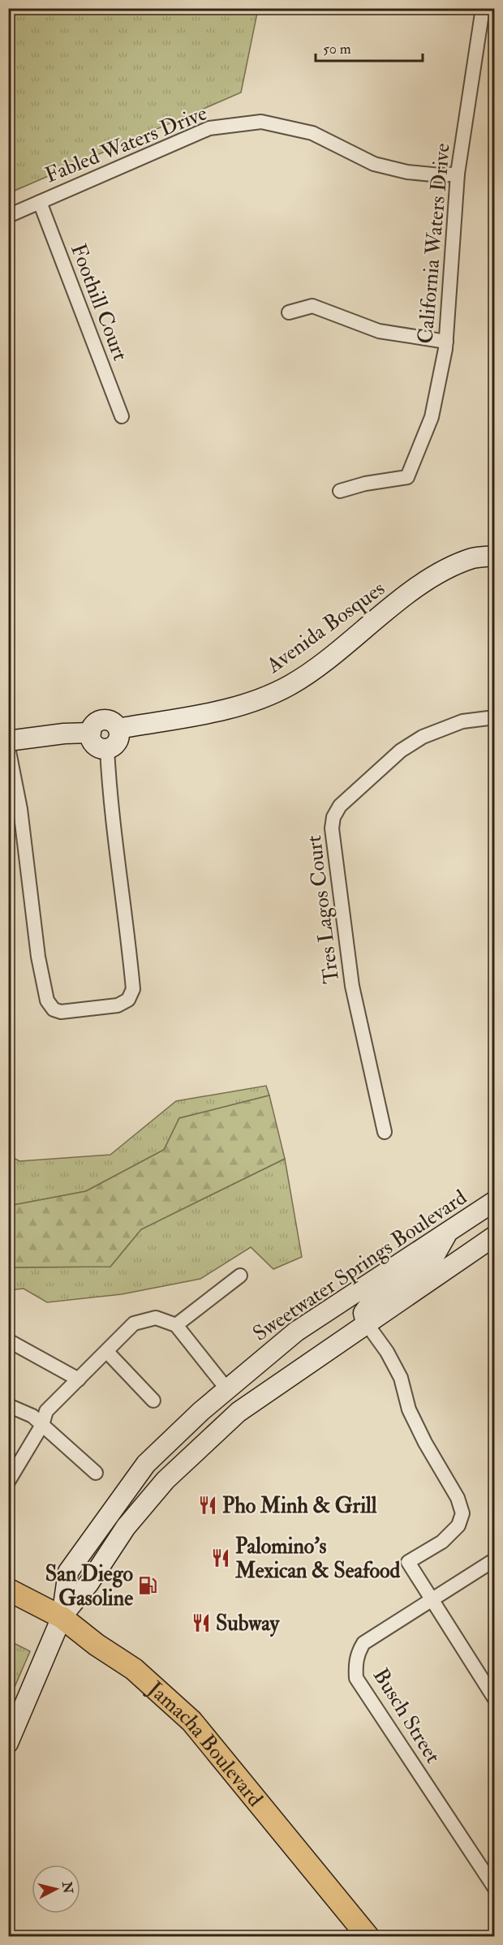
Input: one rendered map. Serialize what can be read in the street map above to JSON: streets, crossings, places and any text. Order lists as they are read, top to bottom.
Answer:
{
  "streets": {
    "main road": ["Avenida Bosques", "Sweetwater Springs Boulevard", "Jamacha Boulevard"],
    "street": [
      "Fabled Waters Drive",
      "California Waters Drive",
      "Foothill Court",
      "Tres Lagos Court",
      "Busch Street"
    ]
  },
  "crossings": [
    ["Fabled Waters Drive", "California Waters Drive"],
    ["Fabled Waters Drive", "Foothill Court"],
    ["Sweetwater Springs Boulevard", "Jamacha Boulevard"]
  ],
  "places": {
    "restaurant": ["Pho Minh & Grill", "Palomino's Mexican & Seafood", "Subway"],
    "fuel station": ["San Diego Gasoline"]
  },
  "scale_bar": "50 m",
  "north": "right"
}
